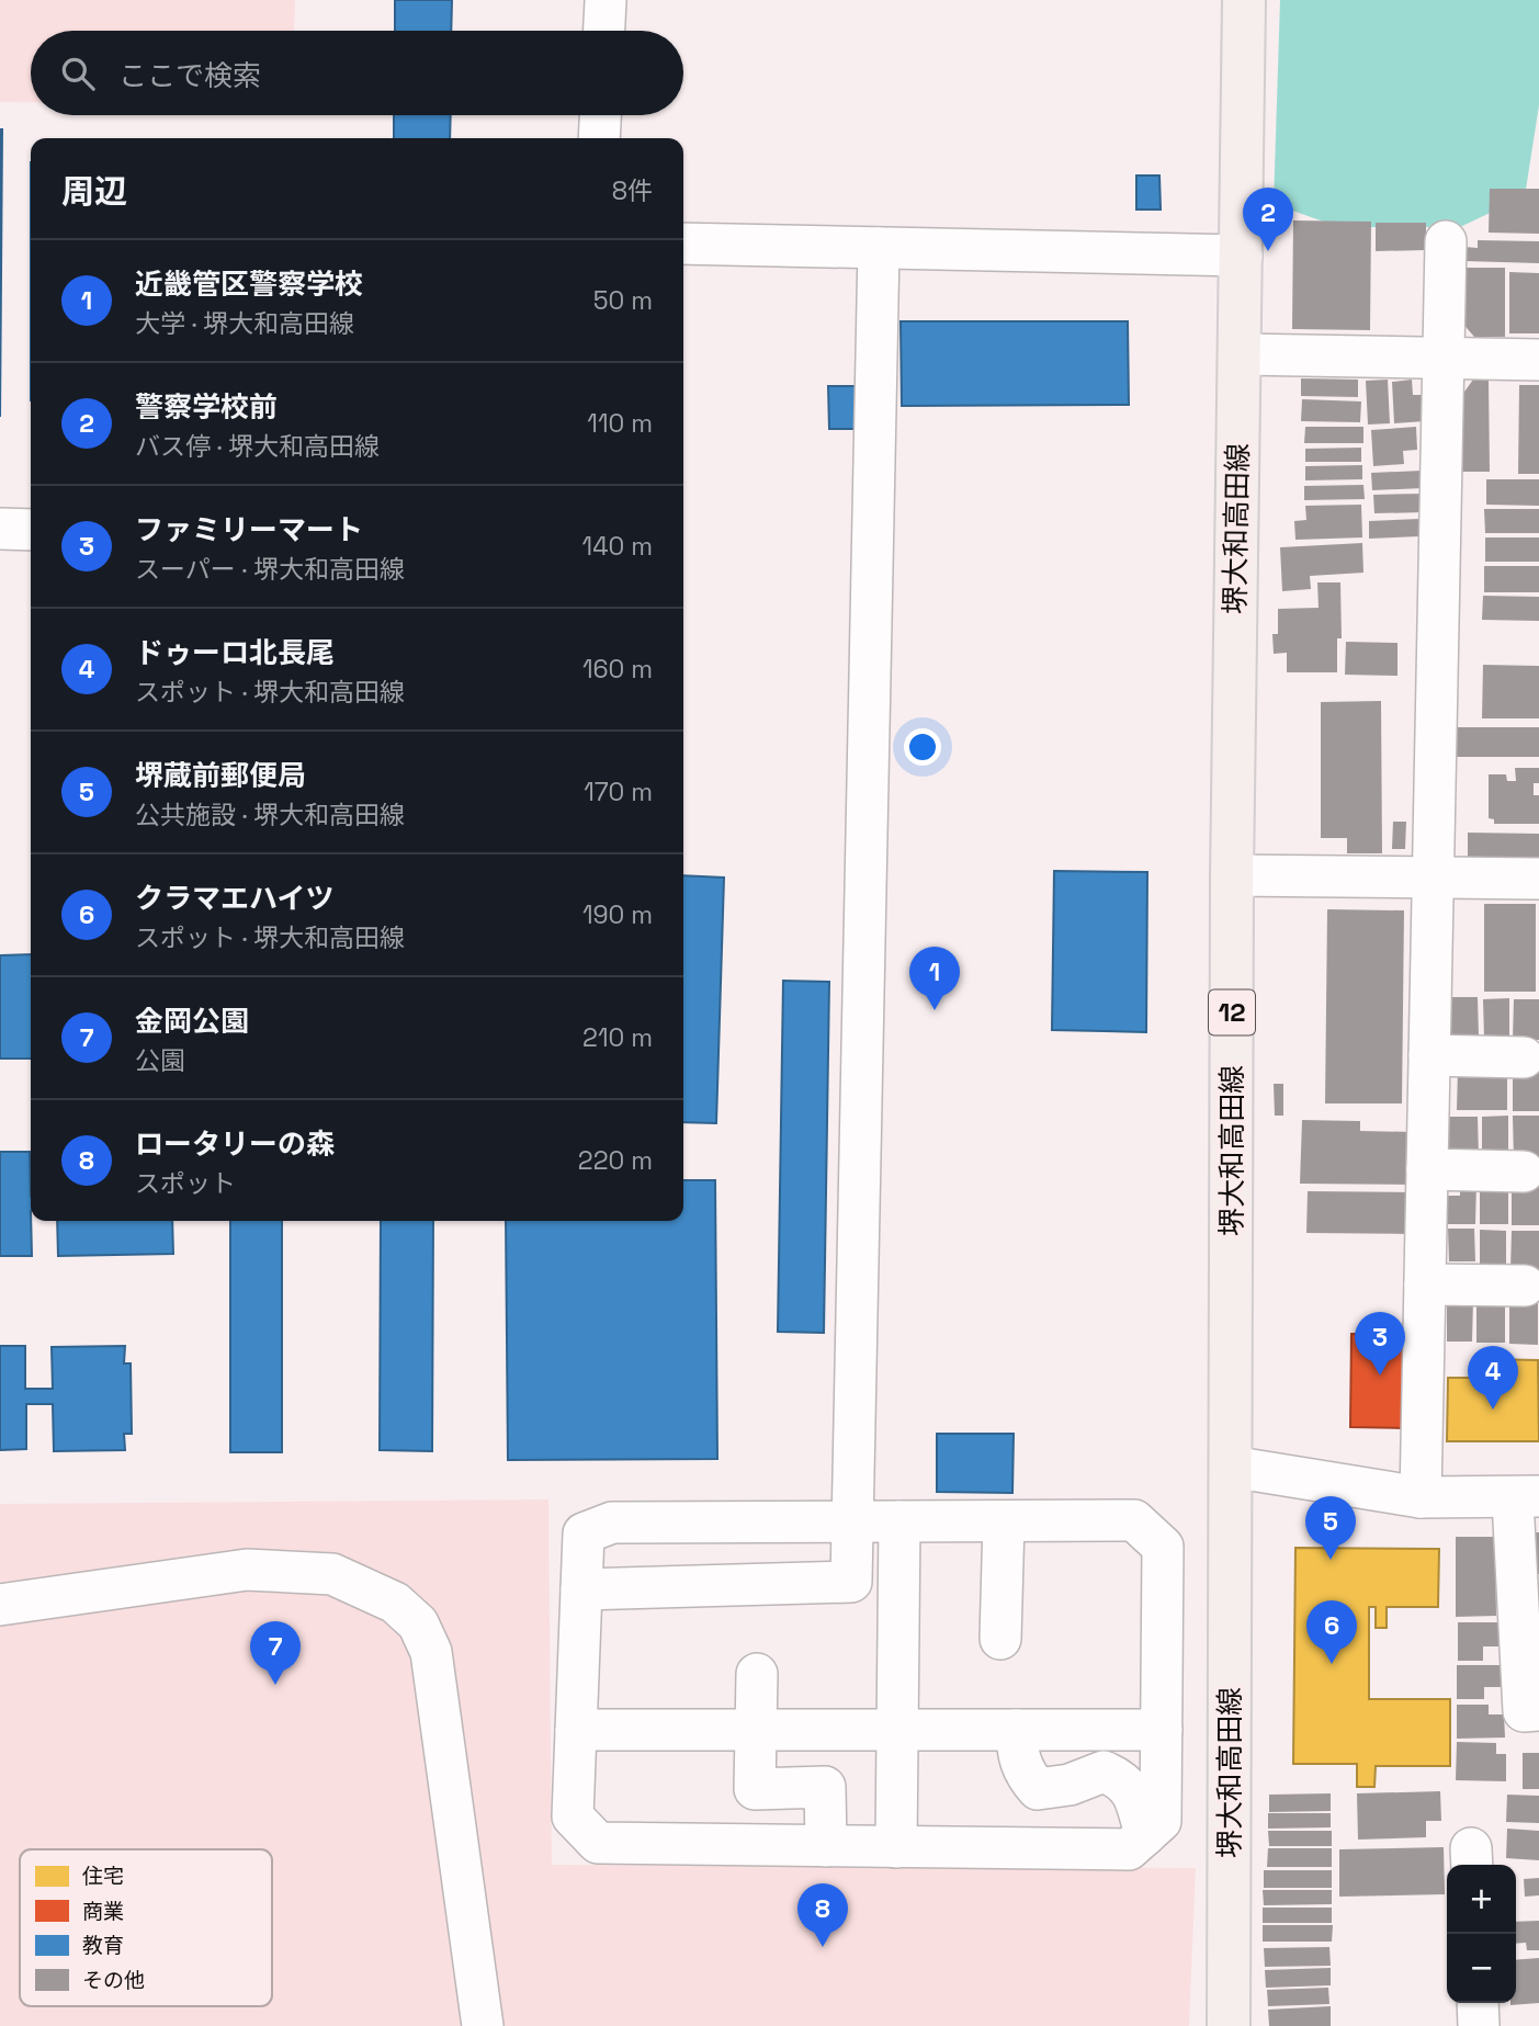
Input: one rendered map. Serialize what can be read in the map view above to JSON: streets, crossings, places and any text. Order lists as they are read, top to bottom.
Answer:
{
  "streets": {
    "main road": ["堺大和高田線", "12"]
  },
  "legend": [
    "住宅",
    "商業",
    "教育",
    "その他"
  ],
  "page": {
    "search": "ここで検索",
    "heading": ["周辺", "8件"],
    "pins": [
      "2",
      "1",
      "3",
      "4",
      "5",
      "6",
      "7",
      "8"
    ],
    "list": [
      {
        "mark": "1",
        "name": "近畿管区警察学校",
        "note": "大学 · 堺大和高田線",
        "value": "50 m"
      },
      {
        "mark": "2",
        "name": "警察学校前",
        "note": "バス停 · 堺大和高田線",
        "value": "110 m"
      },
      {
        "mark": "3",
        "name": "ファミリーマート",
        "note": "スーパー · 堺大和高田線",
        "value": "140 m"
      },
      {
        "mark": "4",
        "name": "ドゥーロ北長尾",
        "note": "スポット · 堺大和高田線",
        "value": "160 m"
      },
      {
        "mark": "5",
        "name": "堺蔵前郵便局",
        "note": "公共施設 · 堺大和高田線",
        "value": "170 m"
      },
      {
        "mark": "6",
        "name": "クラマエハイツ",
        "note": "スポット · 堺大和高田線",
        "value": "190 m"
      },
      {
        "mark": "7",
        "name": "金岡公園",
        "note": "公園",
        "value": "210 m"
      },
      {
        "mark": "8",
        "name": "ロータリーの森",
        "note": "スポット",
        "value": "220 m"
      }
    ],
    "map_buttons": ["+", "−"]
  }
}
